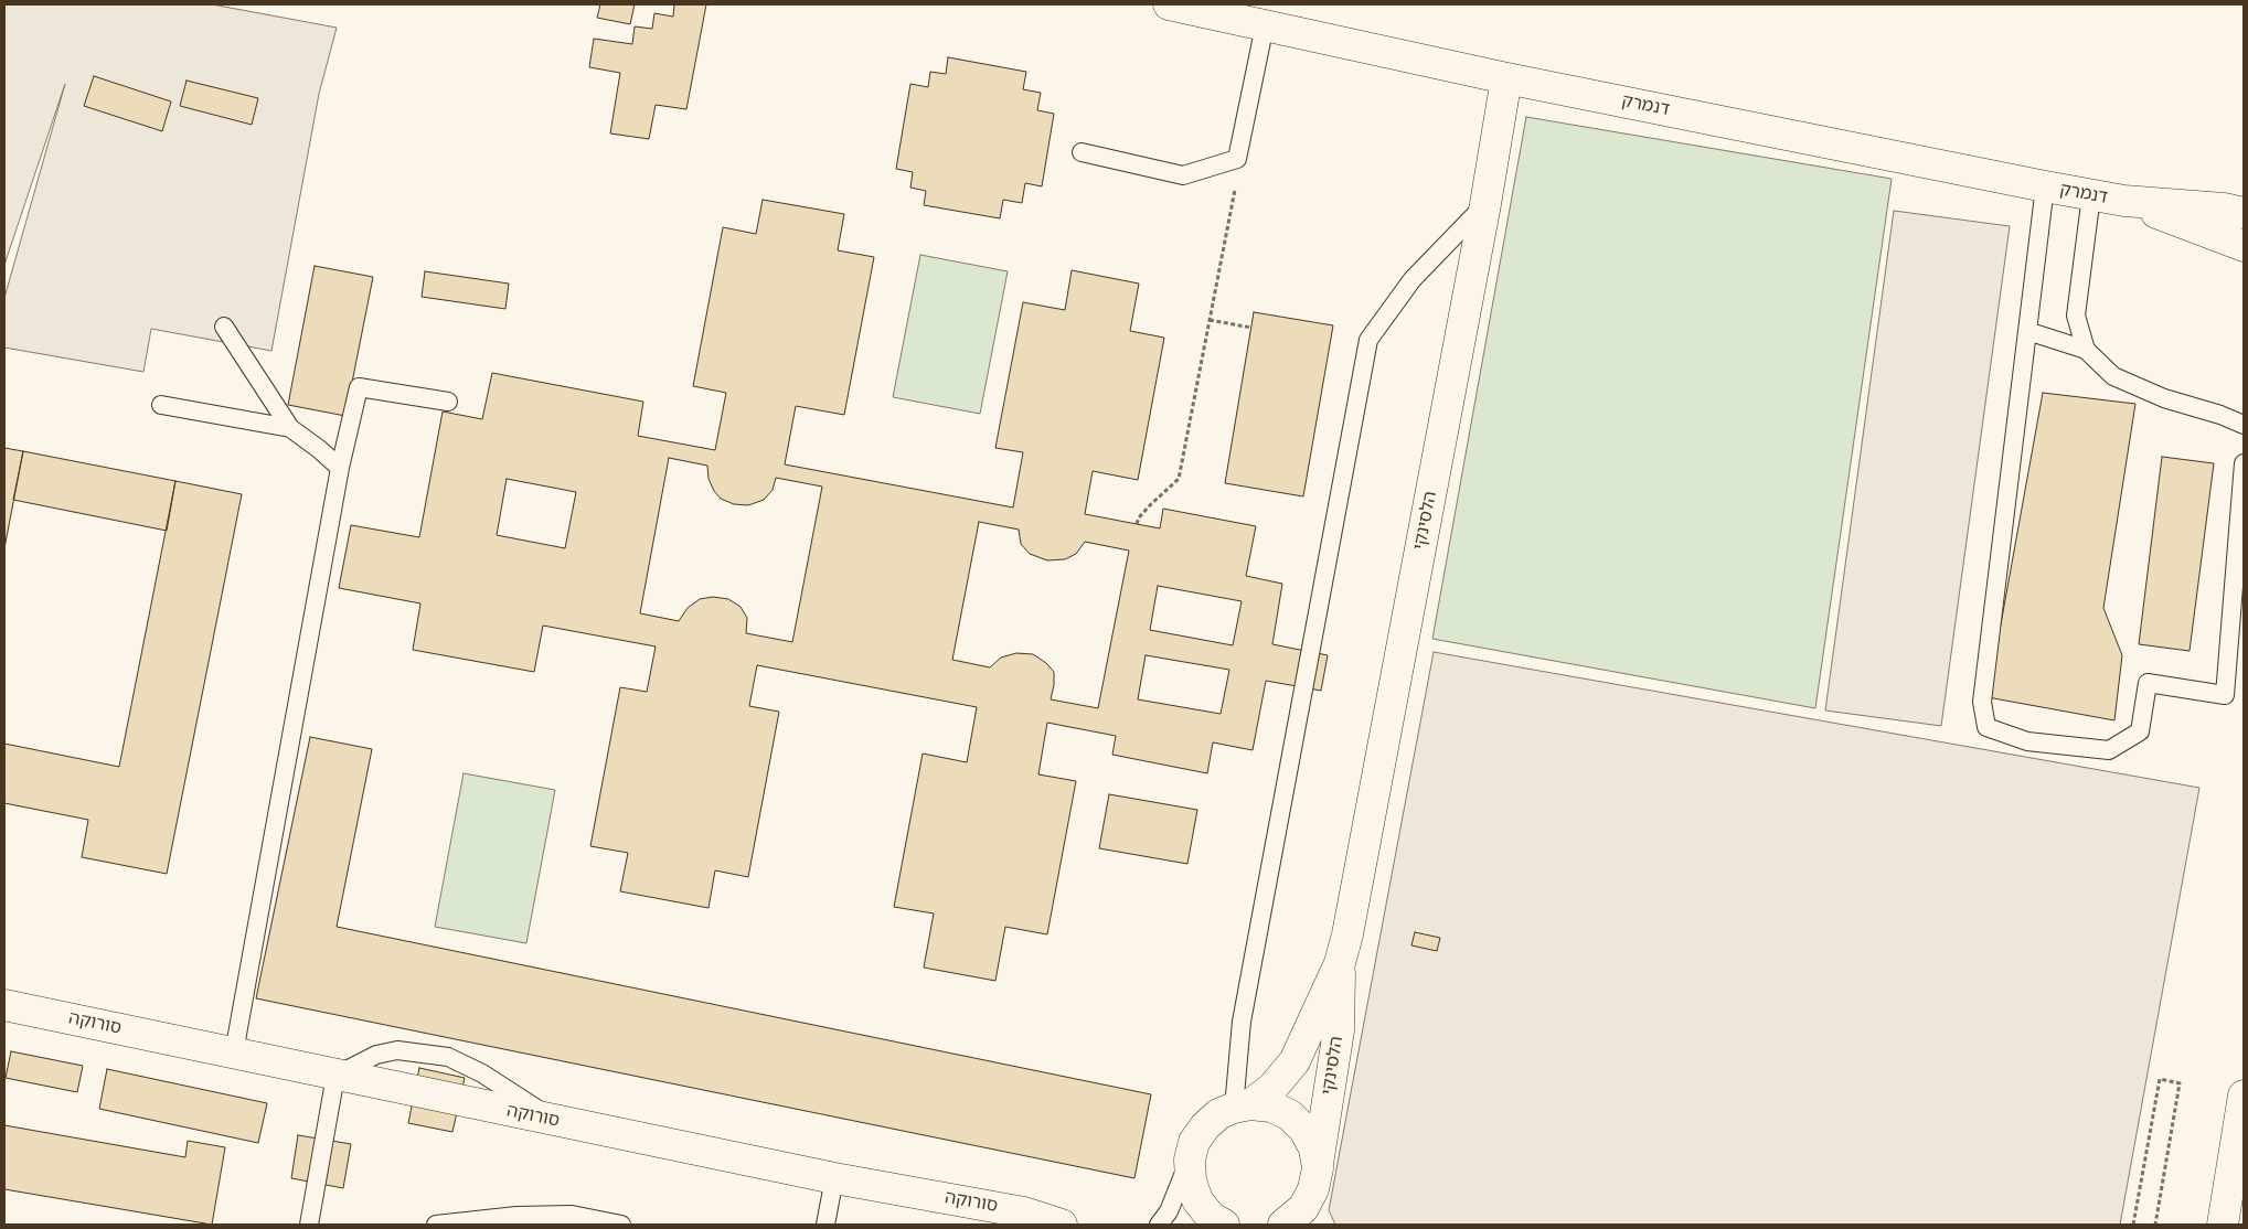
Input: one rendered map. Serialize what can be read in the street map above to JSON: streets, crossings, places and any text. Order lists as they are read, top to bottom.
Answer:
{
  "streets": {
    "street": ["דנמרק", "הלסינקי", "סורוקה"]
  },
  "crossings": [
    ["דנמרק", "הלסינקי"]
  ]
}
